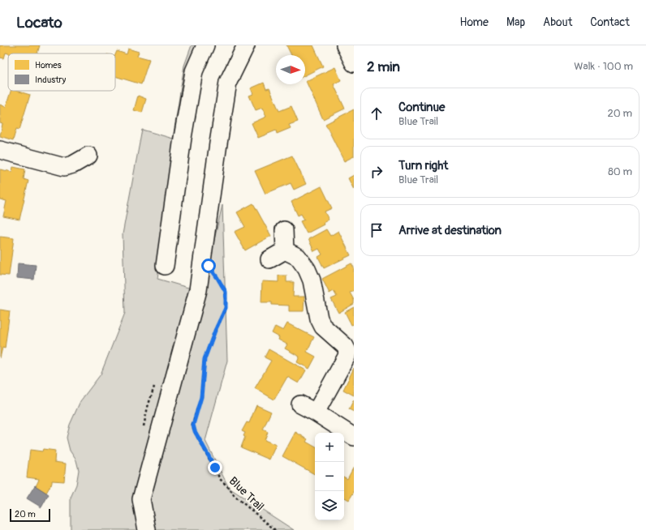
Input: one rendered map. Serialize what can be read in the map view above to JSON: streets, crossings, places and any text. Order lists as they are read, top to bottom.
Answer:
{
  "streets": {
    "path": ["Blue Trail"]
  },
  "legend": ["Homes", "Industry"],
  "scale_bar": "20 m",
  "north": "right",
  "page": {
    "header": "Locato",
    "nav": [
      "Home",
      "Map",
      "About",
      "Contact"
    ],
    "heading": ["2 min", "Walk · 100 m"],
    "list": [
      ["Continue", "Blue Trail", "20 m"],
      ["Turn right", "Blue Trail", "80 m"],
      "Arrive at destination"
    ],
    "map_buttons": ["+", "−"],
    "scale": "20 m"
  }
}
